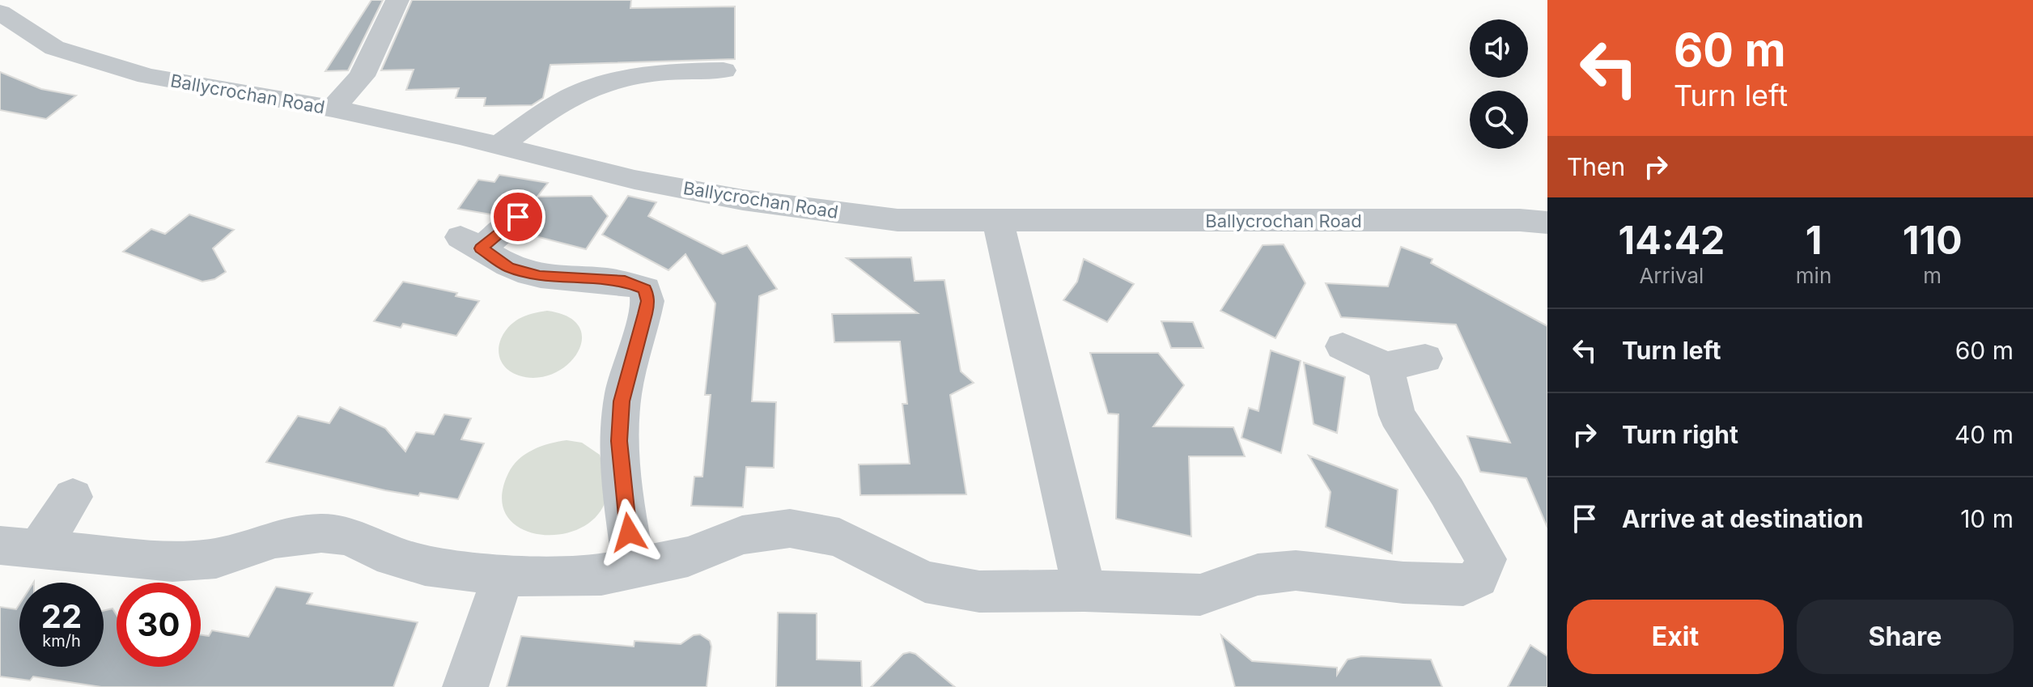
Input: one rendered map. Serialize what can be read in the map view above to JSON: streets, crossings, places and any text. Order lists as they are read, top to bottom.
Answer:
{
  "streets": {
    "street": ["Ballycrochan Road"]
  },
  "page": {
    "turn": ["60 m", "Turn left"],
    "then": "Then",
    "eta": [
      "14:42",
      "Arrival",
      "1",
      "min",
      "110",
      "m"
    ],
    "list": [
      {
        "name": "Turn left",
        "value": "60 m"
      },
      {
        "name": "Turn right",
        "value": "40 m"
      },
      {
        "name": "Arrive at destination",
        "value": "10 m"
      }
    ],
    "speed": "22 km/h",
    "limit": "30",
    "buttons": ["Exit", "Share"]
  }
}
